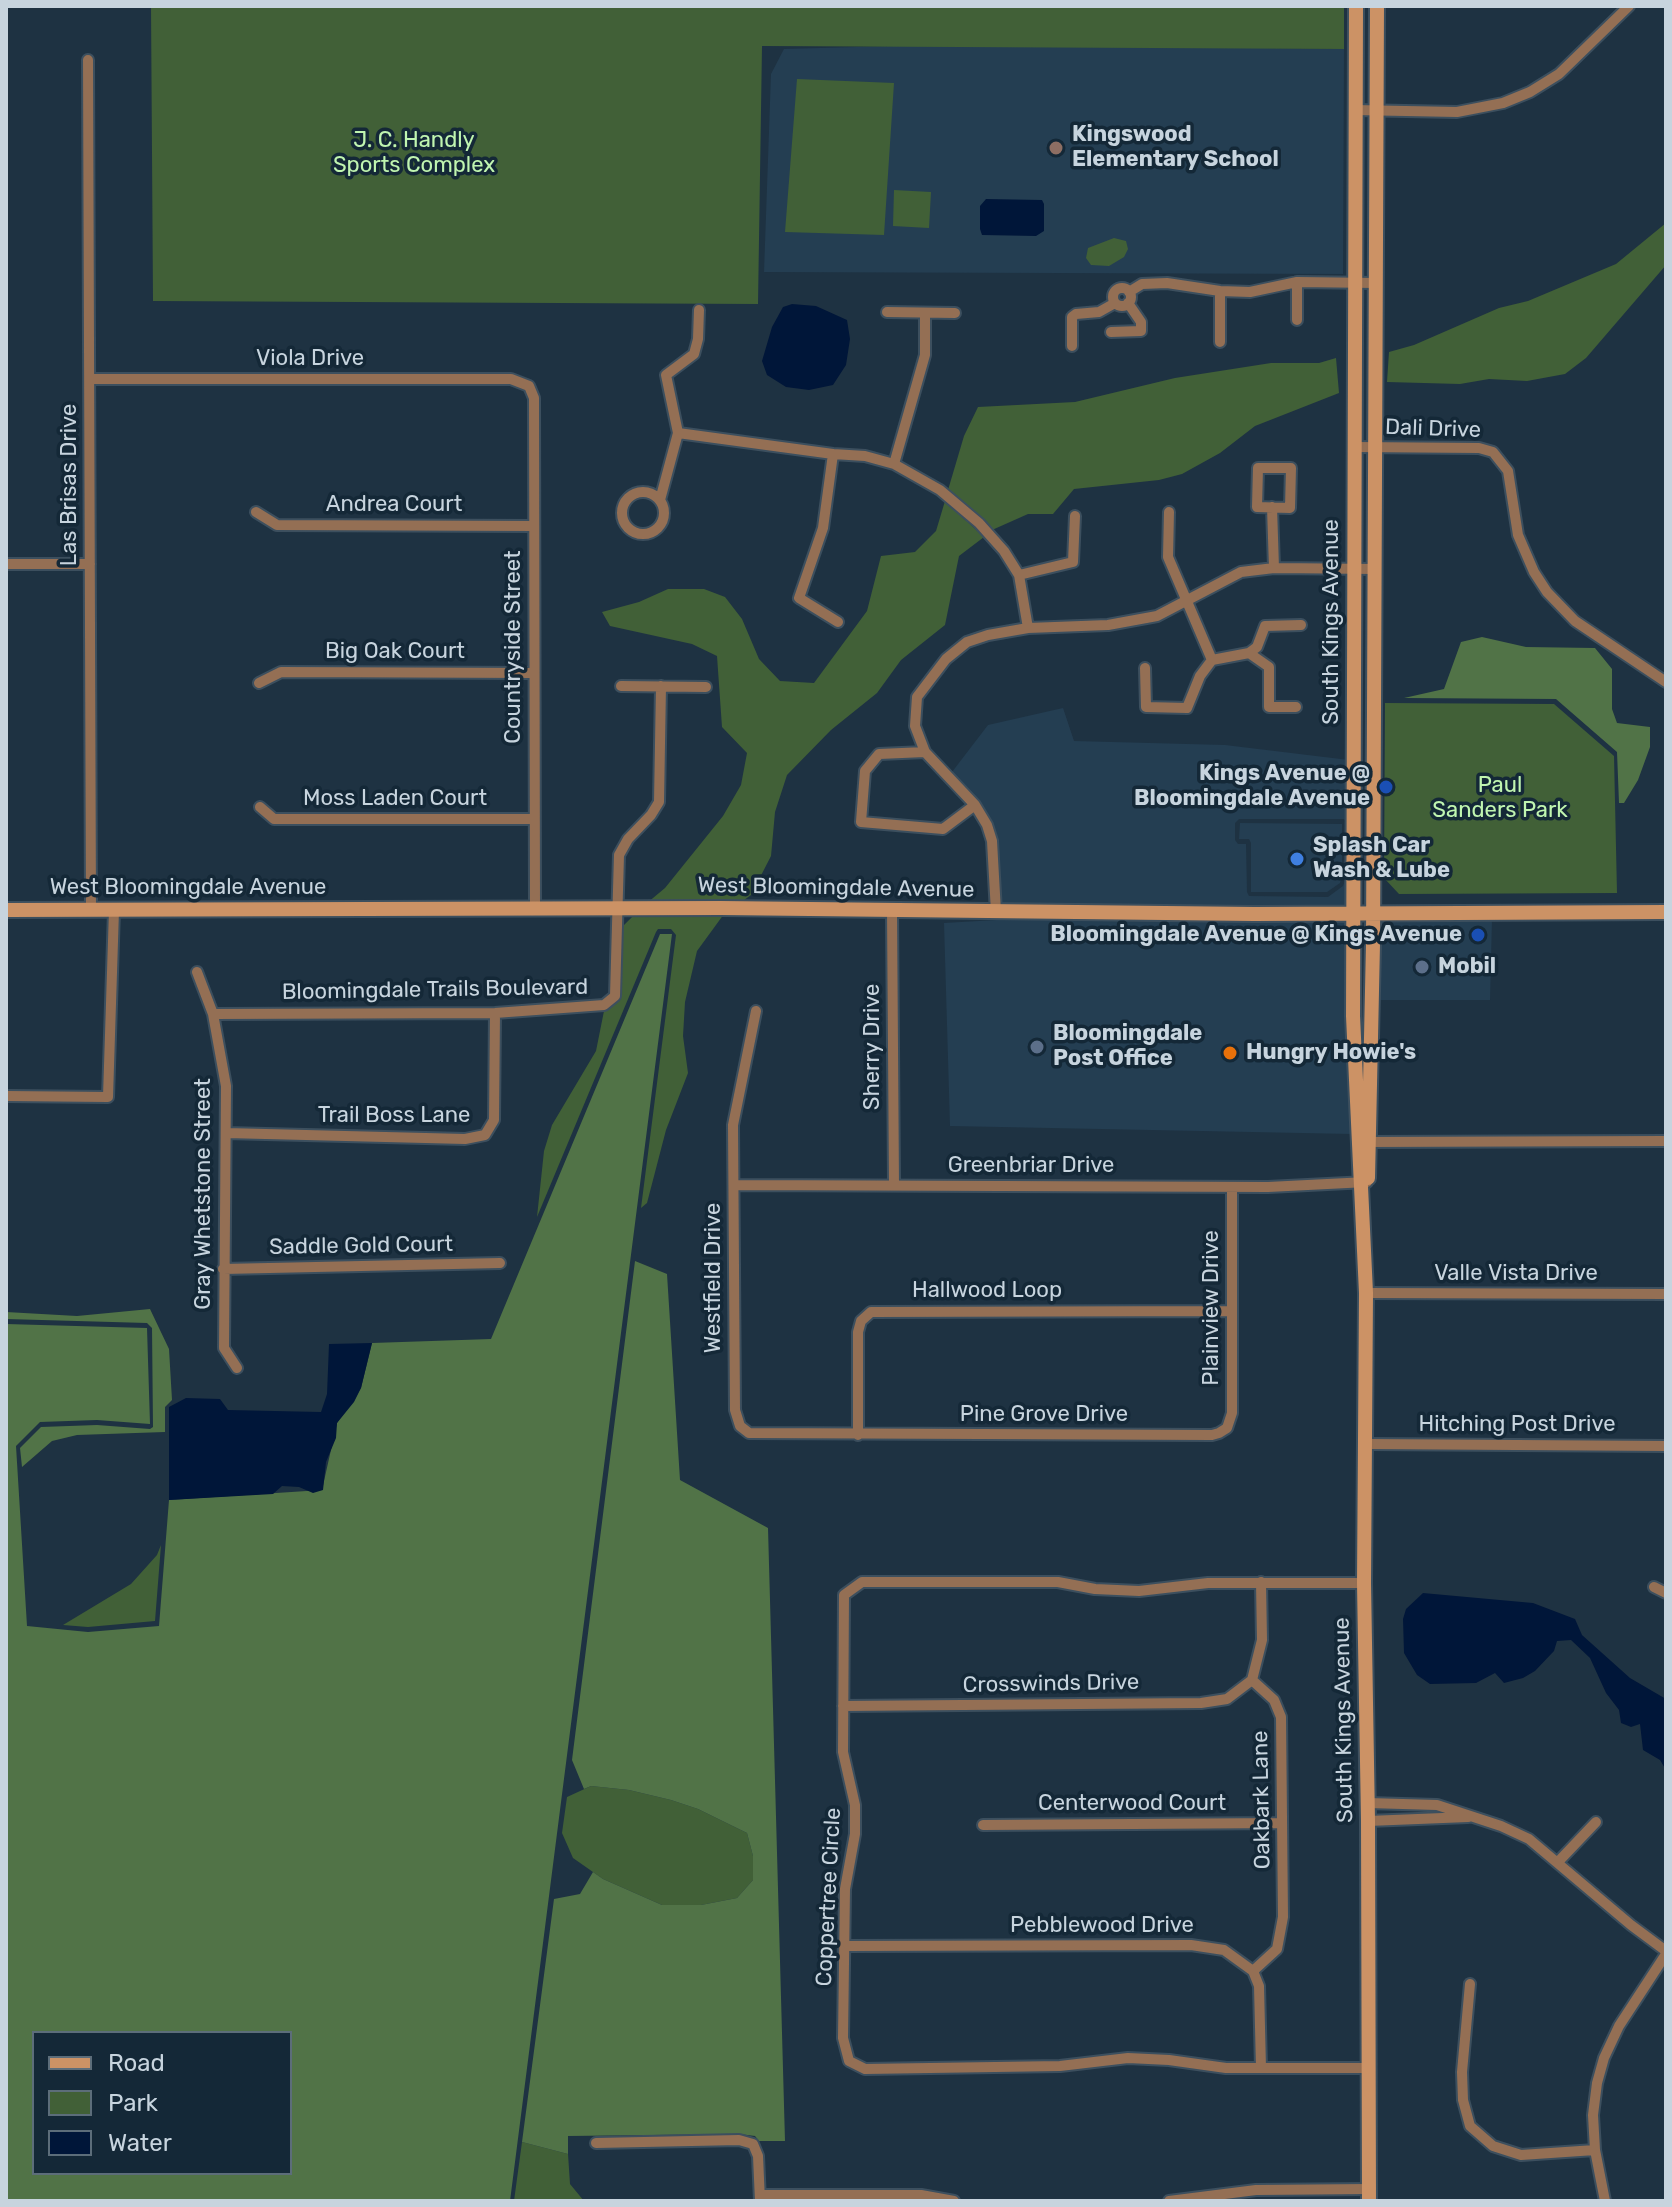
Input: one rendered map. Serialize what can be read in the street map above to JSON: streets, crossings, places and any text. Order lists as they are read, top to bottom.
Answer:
{
  "streets": {
    "main road": ["South Kings Avenue", "West Bloomingdale Avenue"],
    "street": [
      "Viola Drive",
      "Dali Drive",
      "Las Brisas Drive",
      "Andrea Court",
      "Countryside Street",
      "Big Oak Court",
      "Moss Laden Court",
      "Bloomingdale Trails Boulevard",
      "Sherry Drive",
      "Trail Boss Lane",
      "Greenbriar Drive",
      "Gray Whetstone Street",
      "Saddle Gold Court",
      "Valle Vista Drive",
      "Westfield Drive",
      "Hallwood Loop",
      "Plainview Drive",
      "Pine Grove Drive",
      "Hitching Post Drive",
      "Crosswinds Drive",
      "Oakbark Lane",
      "Centerwood Court",
      "Coppertree Circle",
      "Pebblewood Drive"
    ]
  },
  "crossings": [
    ["Viola Drive", "Las Brisas Drive"],
    ["Viola Drive", "Countryside Street"],
    ["Dali Drive", "South Kings Avenue"],
    ["Las Brisas Drive", "West Bloomingdale Avenue"],
    ["Andrea Court", "Countryside Street"],
    ["South Kings Avenue", "West Bloomingdale Avenue"],
    ["South Kings Avenue", "Greenbriar Drive"],
    ["South Kings Avenue", "Valle Vista Drive"],
    ["South Kings Avenue", "Hitching Post Drive"],
    ["South Kings Avenue", "Coppertree Circle"],
    ["Countryside Street", "Big Oak Court"],
    ["Countryside Street", "Moss Laden Court"],
    ["Countryside Street", "West Bloomingdale Avenue"],
    ["West Bloomingdale Avenue", "Bloomingdale Trails Boulevard"],
    ["West Bloomingdale Avenue", "Sherry Drive"],
    ["Bloomingdale Trails Boulevard", "Trail Boss Lane"],
    ["Bloomingdale Trails Boulevard", "Gray Whetstone Street"],
    ["Sherry Drive", "Greenbriar Drive"],
    ["Trail Boss Lane", "Gray Whetstone Street"],
    ["Greenbriar Drive", "Westfield Drive"],
    ["Greenbriar Drive", "Plainview Drive"],
    ["Gray Whetstone Street", "Saddle Gold Court"],
    ["Westfield Drive", "Hallwood Loop"],
    ["Westfield Drive", "Pine Grove Drive"],
    ["Hallwood Loop", "Plainview Drive"],
    ["Hallwood Loop", "Pine Grove Drive"],
    ["Plainview Drive", "Pine Grove Drive"],
    ["Crosswinds Drive", "Oakbark Lane"],
    ["Crosswinds Drive", "Coppertree Circle"],
    ["Oakbark Lane", "Centerwood Court"],
    ["Oakbark Lane", "Pebblewood Drive"],
    ["Coppertree Circle", "Pebblewood Drive"]
  ],
  "parks": ["J. C. Handly Sports Complex", "Paul Sanders Park"],
  "places": [
    "Kingswood Elementary School",
    "Kings Avenue @ Bloomingdale Avenue",
    "Splash Car Wash & Lube",
    "Bloomingdale Avenue @ Kings Avenue",
    "Mobil",
    "Bloomingdale Post Office",
    "Hungry Howie's"
  ],
  "legend": ["Road", "Park", "Water"]
}
